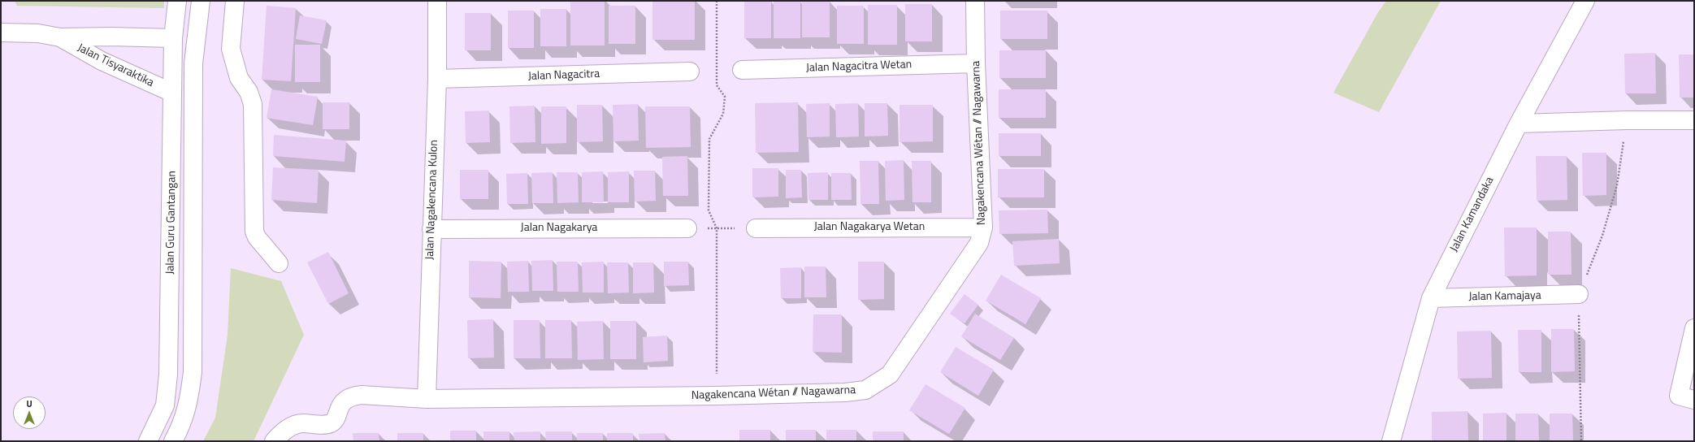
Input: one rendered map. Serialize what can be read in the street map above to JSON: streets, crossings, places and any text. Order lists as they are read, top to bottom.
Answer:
{
  "streets": {
    "street": [
      "Jalan Tisyaraktika",
      "Jalan Nagacitra Wetan",
      "Jalan Nagacitra",
      "Nagakencana Wétan // Nagawarna",
      "Jalan Nagakencana Kulon",
      "Jalan Kamandaka",
      "Jalan Guru Gantangan",
      "Jalan Nagakarya Wetan",
      "Jalan Nagakarya",
      "Jalan Kamajaya"
    ]
  },
  "crossings": [
    ["Jalan Tisyaraktika", "Jalan Guru Gantangan"],
    ["Jalan Nagacitra Wetan", "Nagakencana Wétan // Nagawarna"],
    ["Jalan Nagacitra", "Jalan Nagakencana Kulon"],
    ["Nagakencana Wétan // Nagawarna", "Jalan Nagakencana Kulon"],
    ["Nagakencana Wétan // Nagawarna", "Jalan Nagakarya Wetan"],
    ["Jalan Nagakencana Kulon", "Jalan Nagakarya"],
    ["Jalan Kamandaka", "Jalan Kamajaya"]
  ],
  "north": "top"
}
